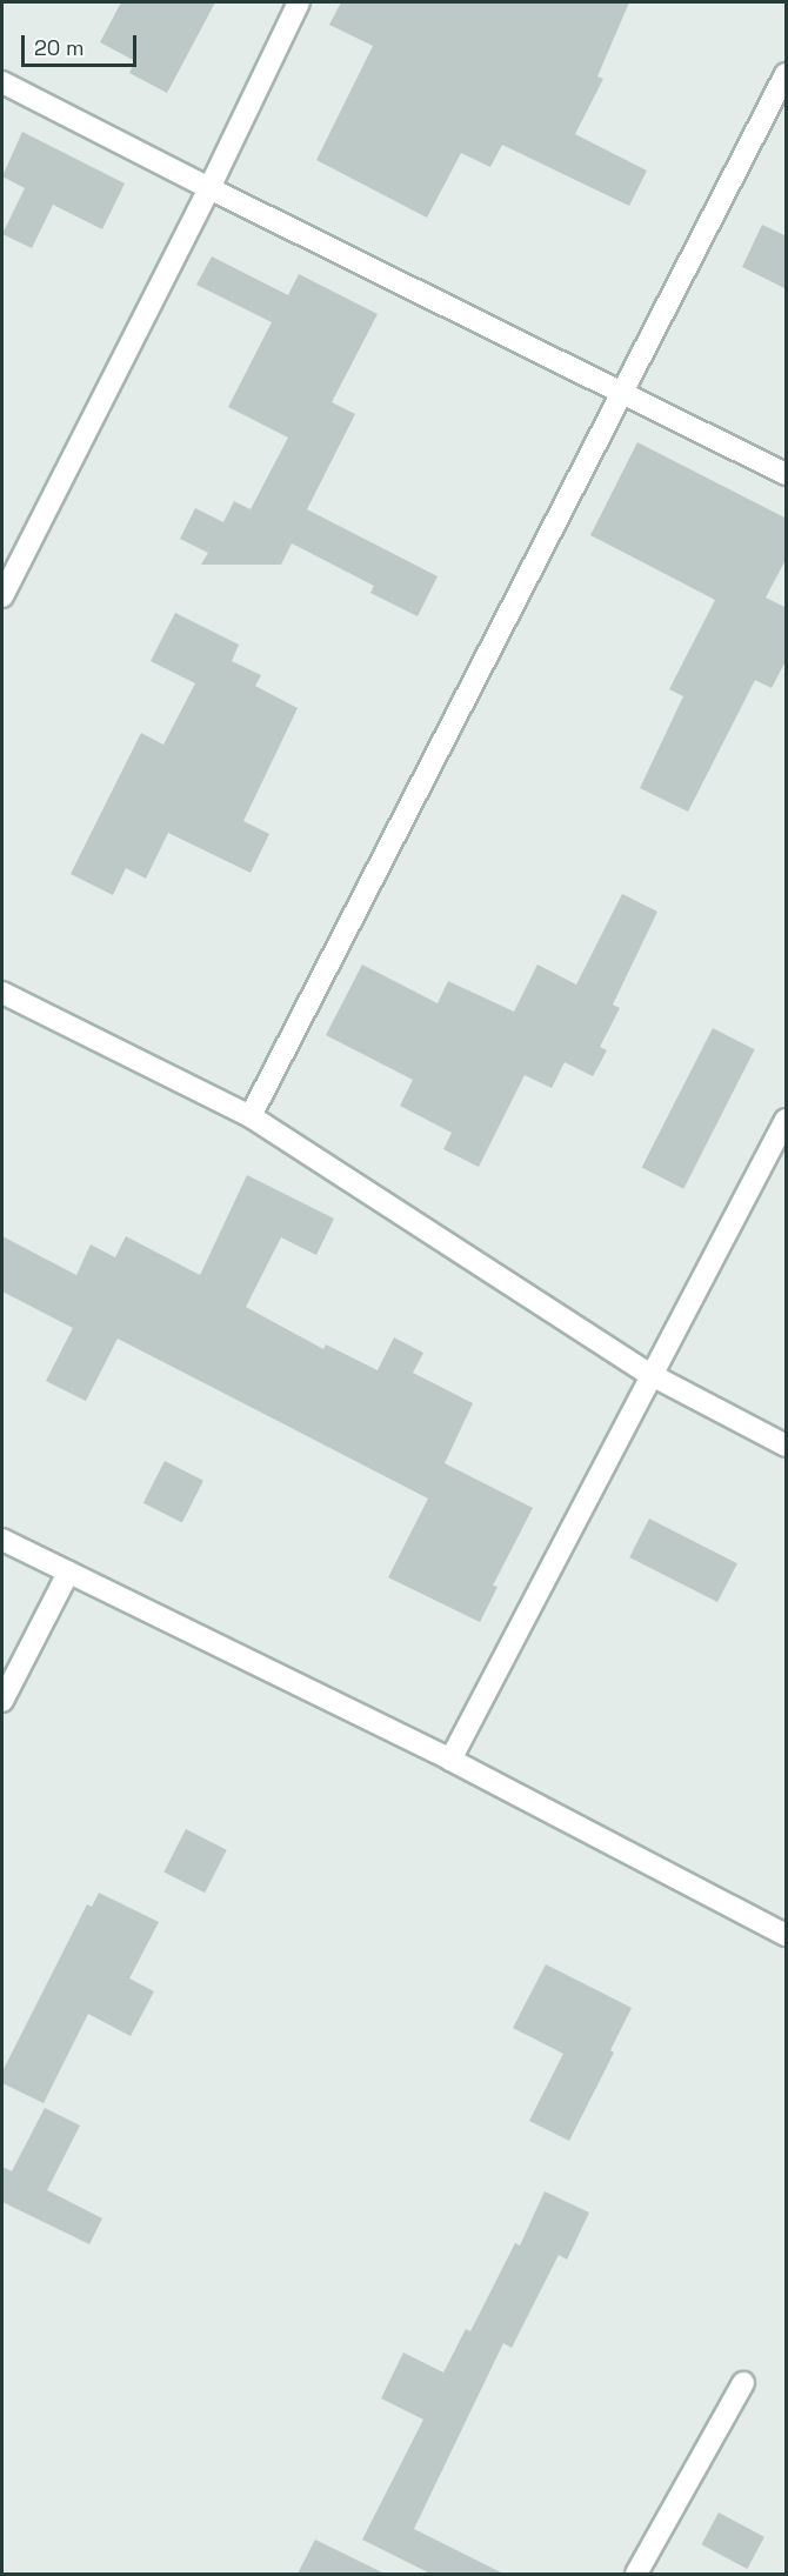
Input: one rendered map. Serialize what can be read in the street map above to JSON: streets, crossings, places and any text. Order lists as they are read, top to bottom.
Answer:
{
  "scale_bar": "20 m"
}
